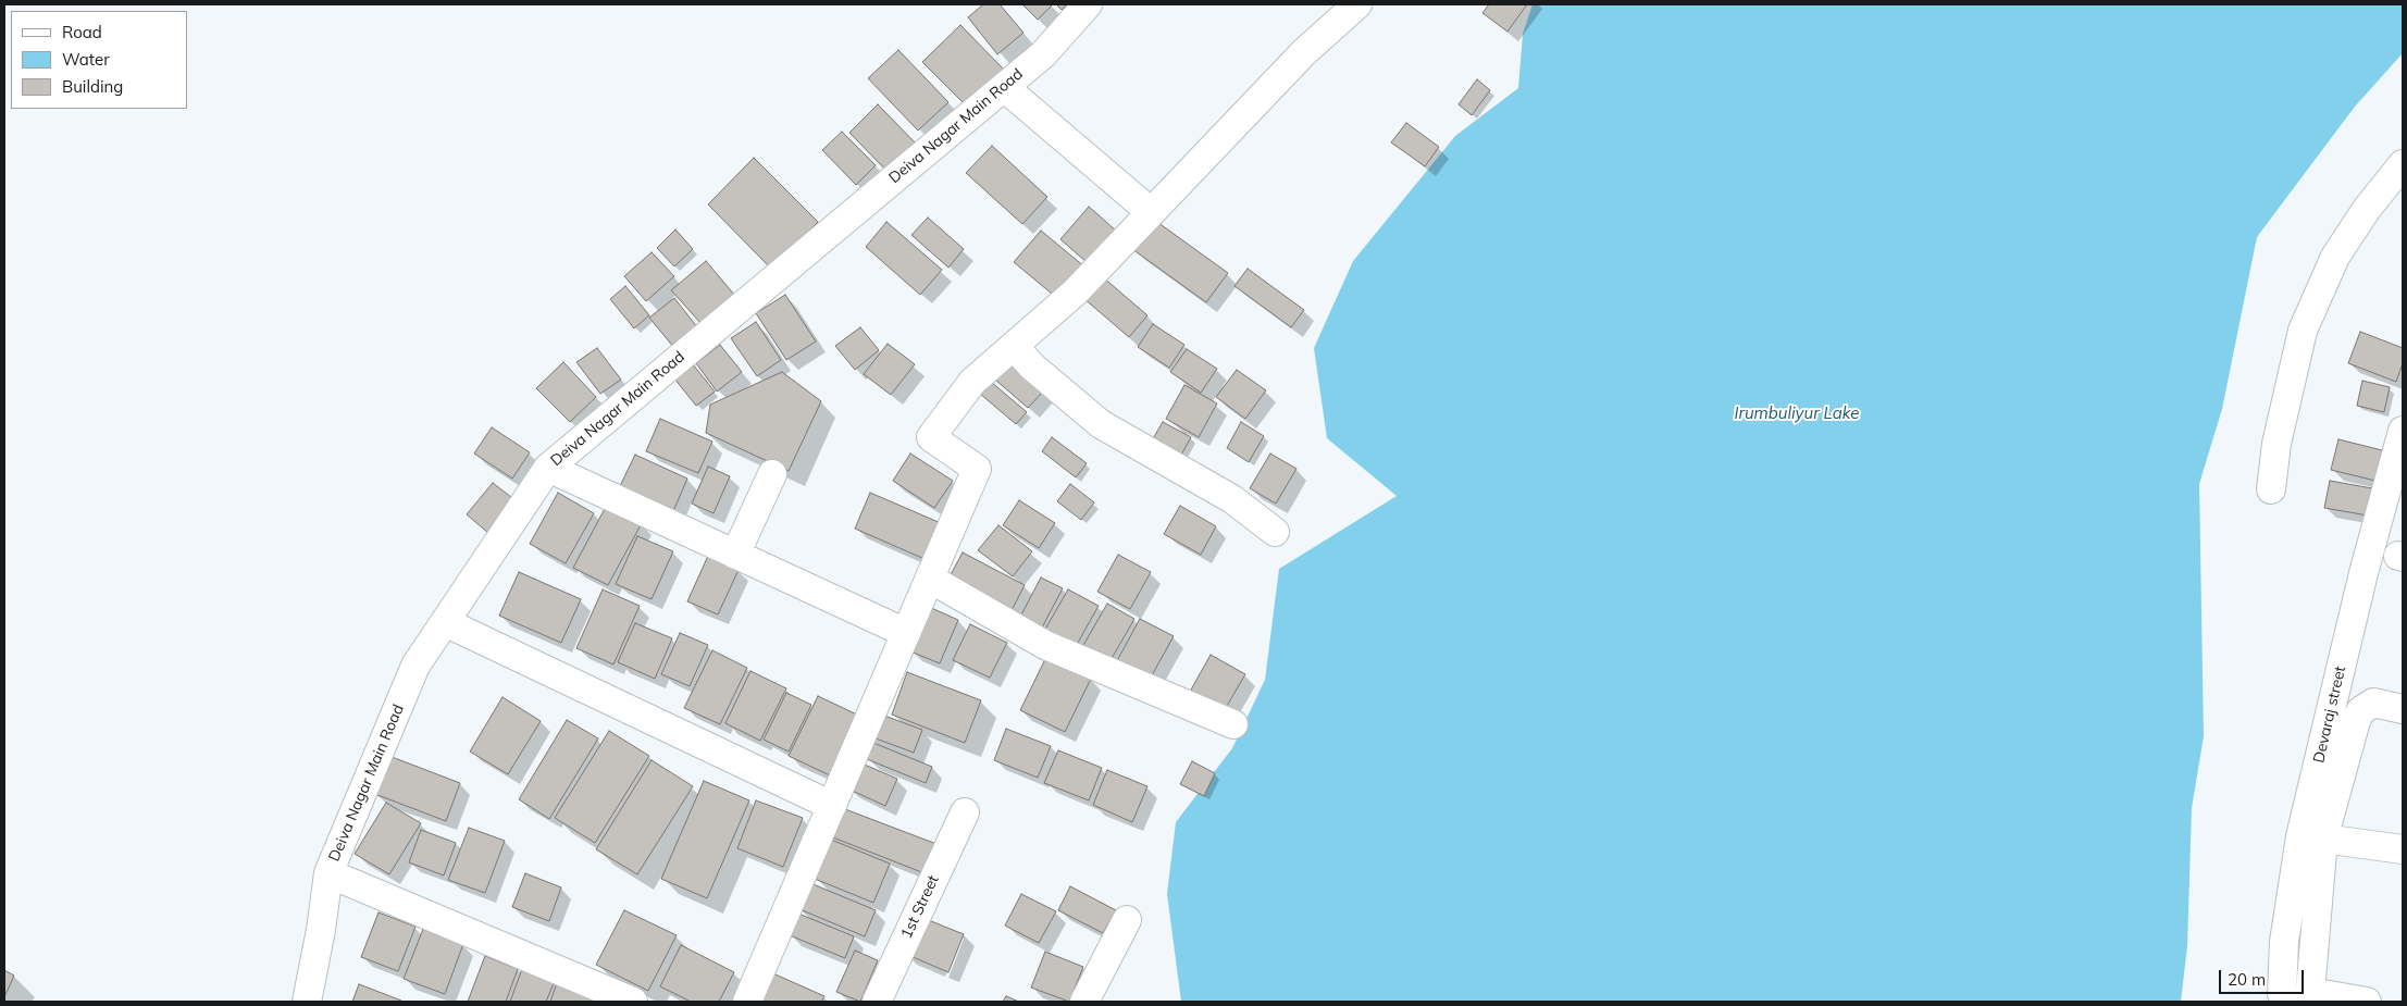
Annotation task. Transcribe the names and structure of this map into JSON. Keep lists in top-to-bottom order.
{
  "streets": {
    "street": ["Deiva Nagar Main Road", "Devaraj street", "1st Street"]
  },
  "water": ["Irumbuliyur Lake"],
  "legend": ["Road", "Water", "Building"],
  "scale_bar": "20 m"
}
